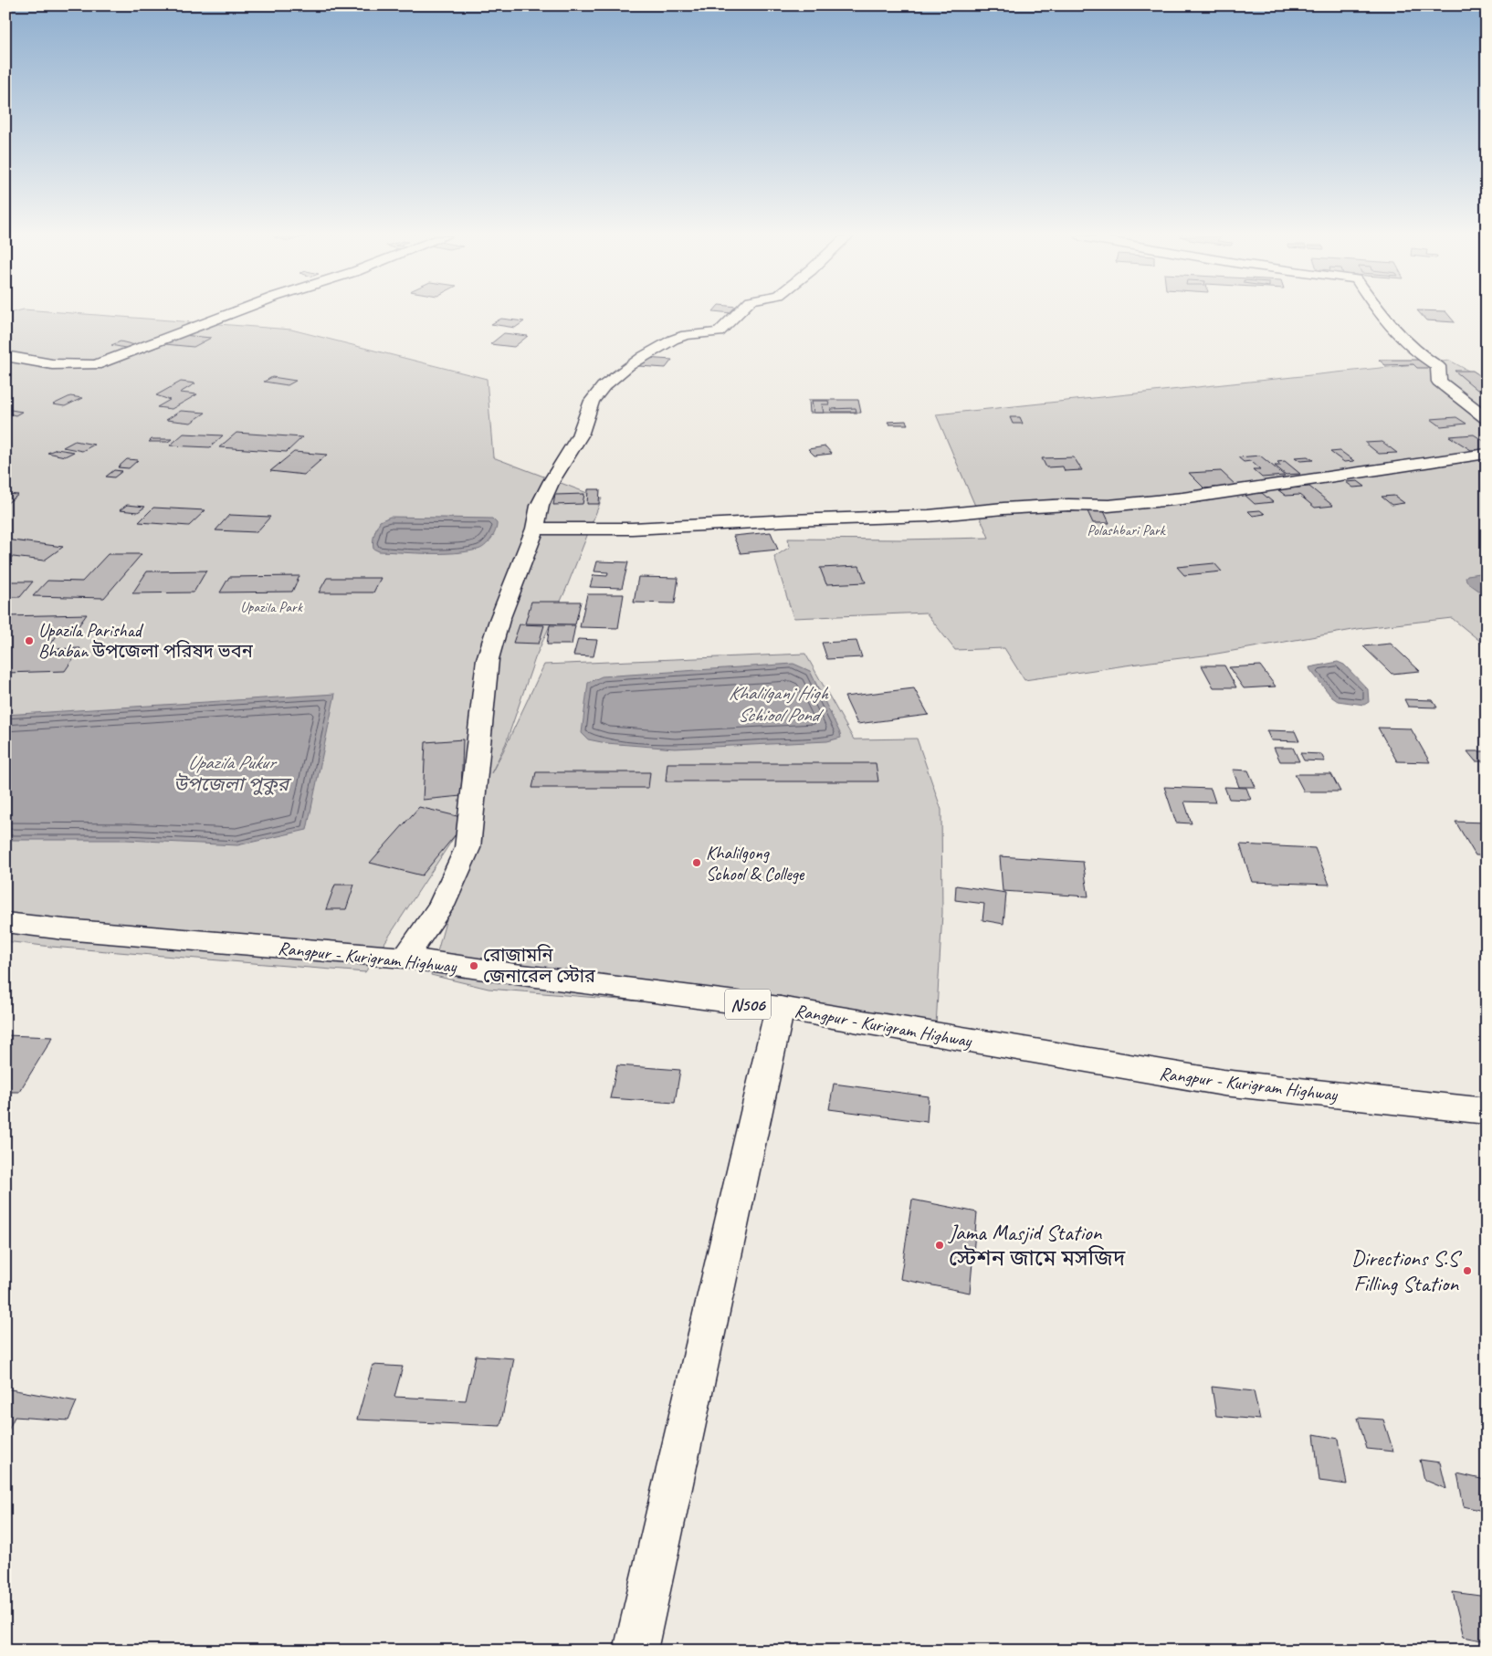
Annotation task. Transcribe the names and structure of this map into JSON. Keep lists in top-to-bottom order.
{
  "streets": {
    "main road": ["Rangpur - Kurigram Highway", "N506"]
  },
  "water": ["Khalilganj High Schiool Pond", "Upazila Pukur উপজেলা পুকুর"],
  "parks": ["Polashbari Park", "Upazila Park"],
  "places": [
    "Upazila Parishad Bhaban উপজেলা পরিষদ ভবন",
    "Khalilgong School & College",
    "রোজামনি জেনারেল স্টোর",
    "Jama Masjid Station স্টেশন জামে মসজিদ",
    "Directions S.S Filling Station"
  ]
}
